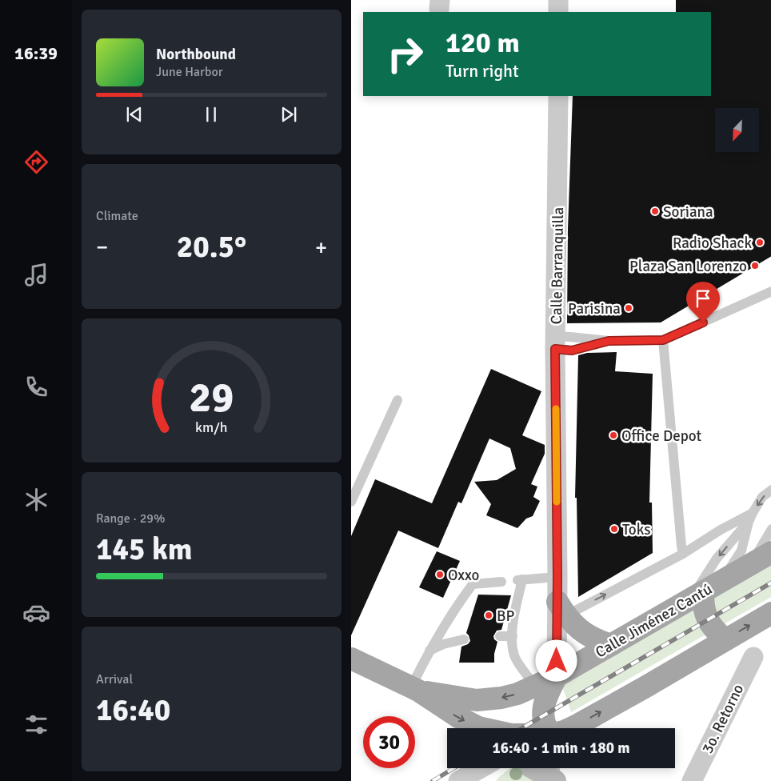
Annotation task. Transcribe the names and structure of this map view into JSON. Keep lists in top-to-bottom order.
{
  "streets": {
    "main road": ["Calle Jiménez Cantú"],
    "street": ["Calle Barranquilla", "3o. Retorno"]
  },
  "crossings": [
    ["Calle Barranquilla", "Calle Jiménez Cantú"]
  ],
  "places": [
    "Soriana",
    "Radio Shack",
    "Plaza San Lorenzo",
    "Parisina",
    "Office Depot",
    "Toks",
    "Oxxo",
    "BP"
  ],
  "north": "bottom left",
  "page": {
    "tabs": "16:39",
    "turn": ["120 m", "Turn right"],
    "song": ["Northbound", "June Harbor"],
    "tile": [
      "Climate",
      ["Range · 29%", "145 km"],
      ["Arrival", "16:40"]
    ],
    "heat": ["−", "20.5°", "+"],
    "limit": "30",
    "trip": "16:40 · 1 min · 180 m",
    "gauge": ["29", "km/h"]
  }
}
